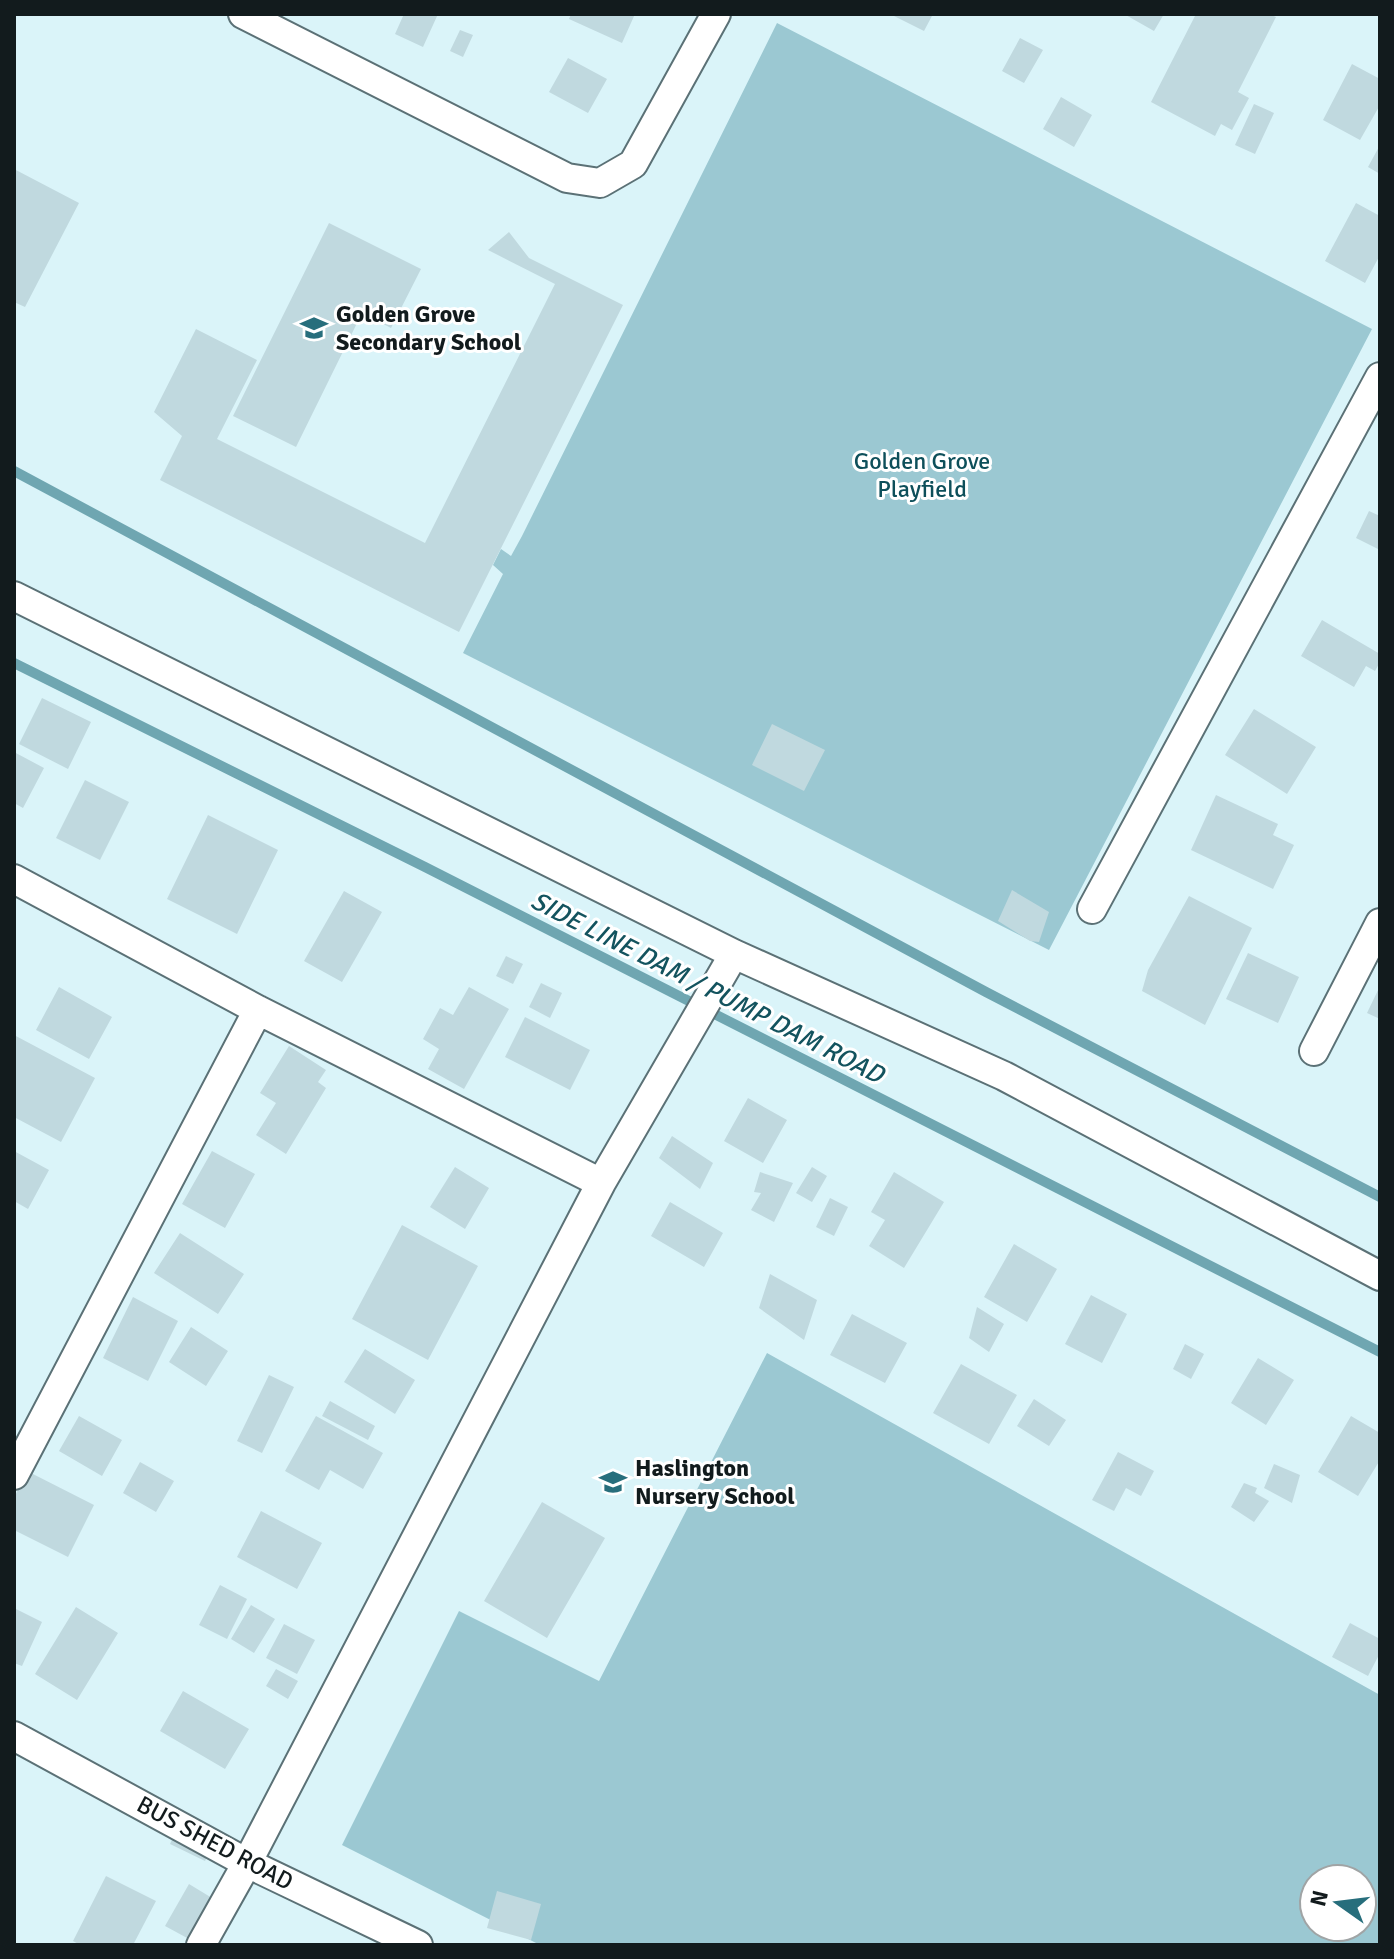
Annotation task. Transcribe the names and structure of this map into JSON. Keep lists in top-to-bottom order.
{
  "streets": {
    "street": ["BUS SHED ROAD"]
  },
  "water": ["SIDE LINE DAM / PUMP DAM ROAD"],
  "parks": ["Golden Grove Playfield"],
  "places": {
    "school or university": ["Golden Grove Secondary School", "Haslington Nursery School"]
  },
  "north": "left"
}
